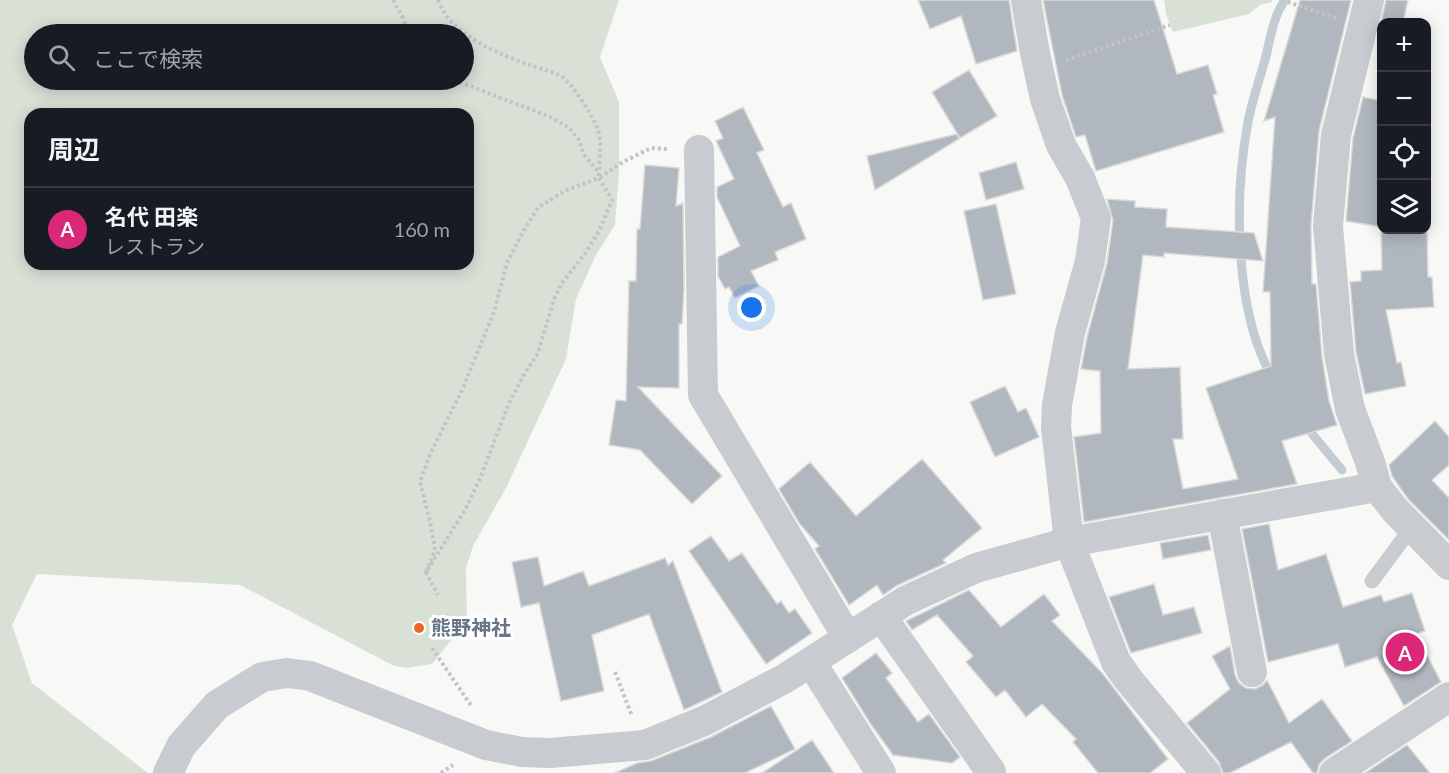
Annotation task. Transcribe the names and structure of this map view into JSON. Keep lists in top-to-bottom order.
{
  "places": ["熊野神社"],
  "page": {
    "map_buttons": ["+", "−"],
    "search": "ここで検索",
    "heading": "周辺",
    "list": [
      {
        "mark": "A",
        "name": "名代 田楽",
        "note": "レストラン",
        "value": "160 m"
      }
    ],
    "pins": "A"
  }
}
